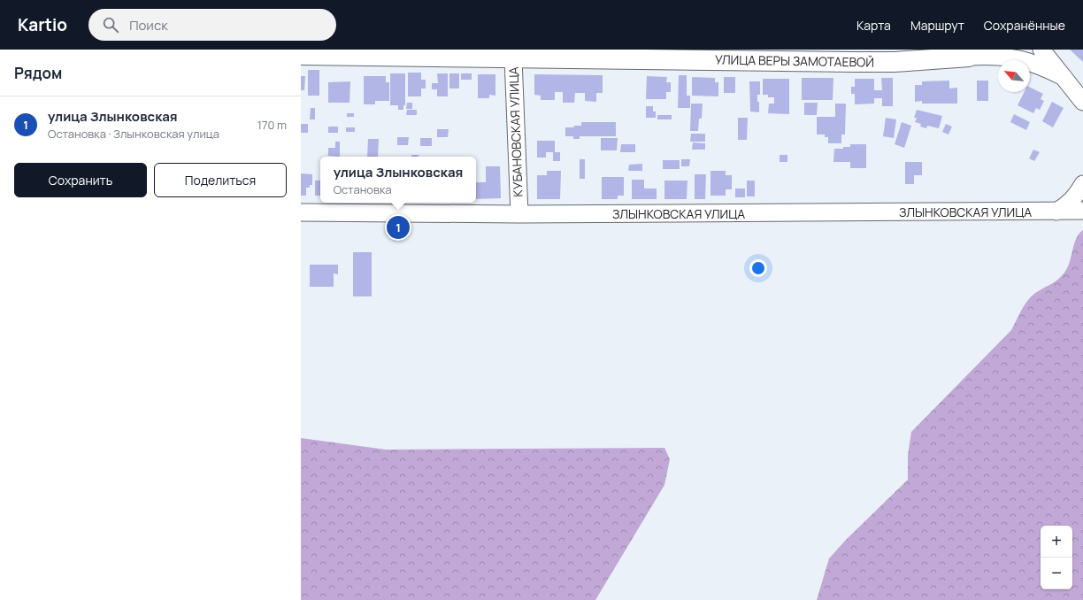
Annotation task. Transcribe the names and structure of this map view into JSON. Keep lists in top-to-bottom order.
{
  "streets": {
    "street": ["УЛИЦА ВЕРЫ ЗАМОТАЕВОЙ", "КУБАНОВСКАЯ УЛИЦА", "ЗЛЫНКОВСКАЯ УЛИЦА"]
  },
  "crossings": [
    ["УЛИЦА ВЕРЫ ЗАМОТАЕВОЙ", "КУБАНОВСКАЯ УЛИЦА"],
    ["КУБАНОВСКАЯ УЛИЦА", "ЗЛЫНКОВСКАЯ УЛИЦА"]
  ],
  "north": "top left",
  "page": {
    "header": "Kartio",
    "search": "Поиск",
    "nav": ["Карта", "Маршрут", "Сохранённые"],
    "heading": "Рядом",
    "list": [
      {
        "mark": "1",
        "name": "улица Злынковская",
        "note": "Остановка · Злынковская улица",
        "value": "170 m"
      }
    ],
    "buttons": ["Сохранить", "Поделиться"],
    "popup": ["улица Злынковская", "Остановка"],
    "pins": "1",
    "map_buttons": ["+", "−"]
  }
}
